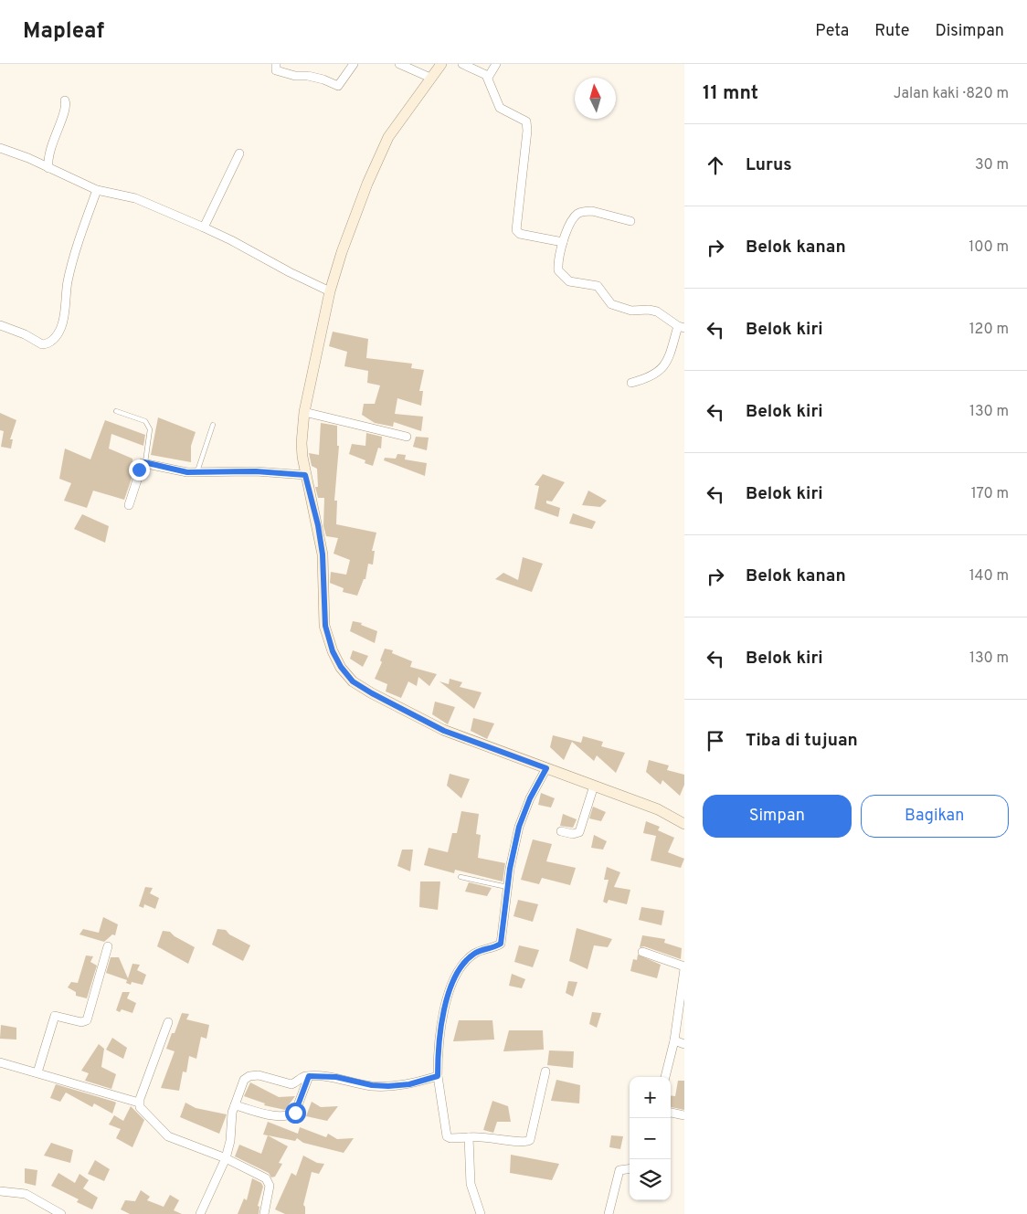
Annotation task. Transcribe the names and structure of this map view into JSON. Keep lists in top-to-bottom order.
{
  "north": "top",
  "page": {
    "header": "Mapleaf",
    "nav": ["Peta", "Rute", "Disimpan"],
    "heading": ["11 mnt", "Jalan kaki · 820 m"],
    "list": [
      ["Lurus", "30 m"],
      ["Belok kanan", "100 m"],
      ["Belok kiri", "120 m"],
      ["Belok kiri", "130 m"],
      ["Belok kiri", "170 m"],
      ["Belok kanan", "140 m"],
      ["Belok kiri", "130 m"],
      "Tiba di tujuan"
    ],
    "buttons": ["Simpan", "Bagikan"],
    "map_buttons": ["+", "−"]
  }
}
